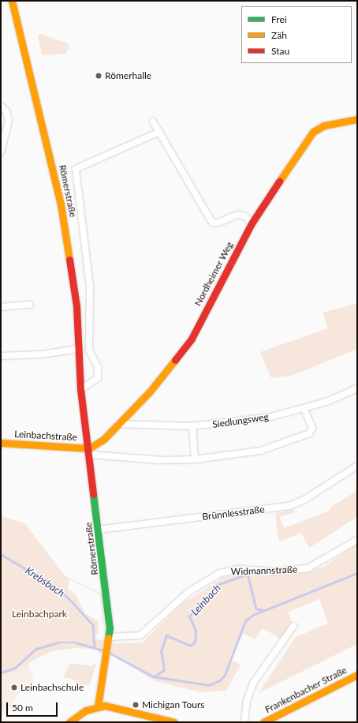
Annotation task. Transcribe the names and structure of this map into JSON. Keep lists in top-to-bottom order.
{
  "streets": {
    "main road": [
      "Römerstraße",
      "Nordheimer Weg",
      "Leinbachstraße",
      "Frankenbacher Straße"
    ],
    "street": ["Siedlungsweg", "Brünnlesstraße", "Widmannstraße"]
  },
  "crossings": [
    ["Römerstraße", "Nordheimer Weg"],
    ["Römerstraße", "Leinbachstraße"],
    ["Römerstraße", "Brünnlesstraße"],
    ["Römerstraße", "Widmannstraße"],
    ["Nordheimer Weg", "Siedlungsweg"],
    ["Nordheimer Weg", "Leinbachstraße"]
  ],
  "water": ["Krebsbach", "Leinbach"],
  "parks": ["Leinbachpark"],
  "places": ["Römerhalle", "Leinbachschule", "Michigan Tours"],
  "legend": ["Frei", "Zäh", "Stau"],
  "scale_bar": "50 m"
}
